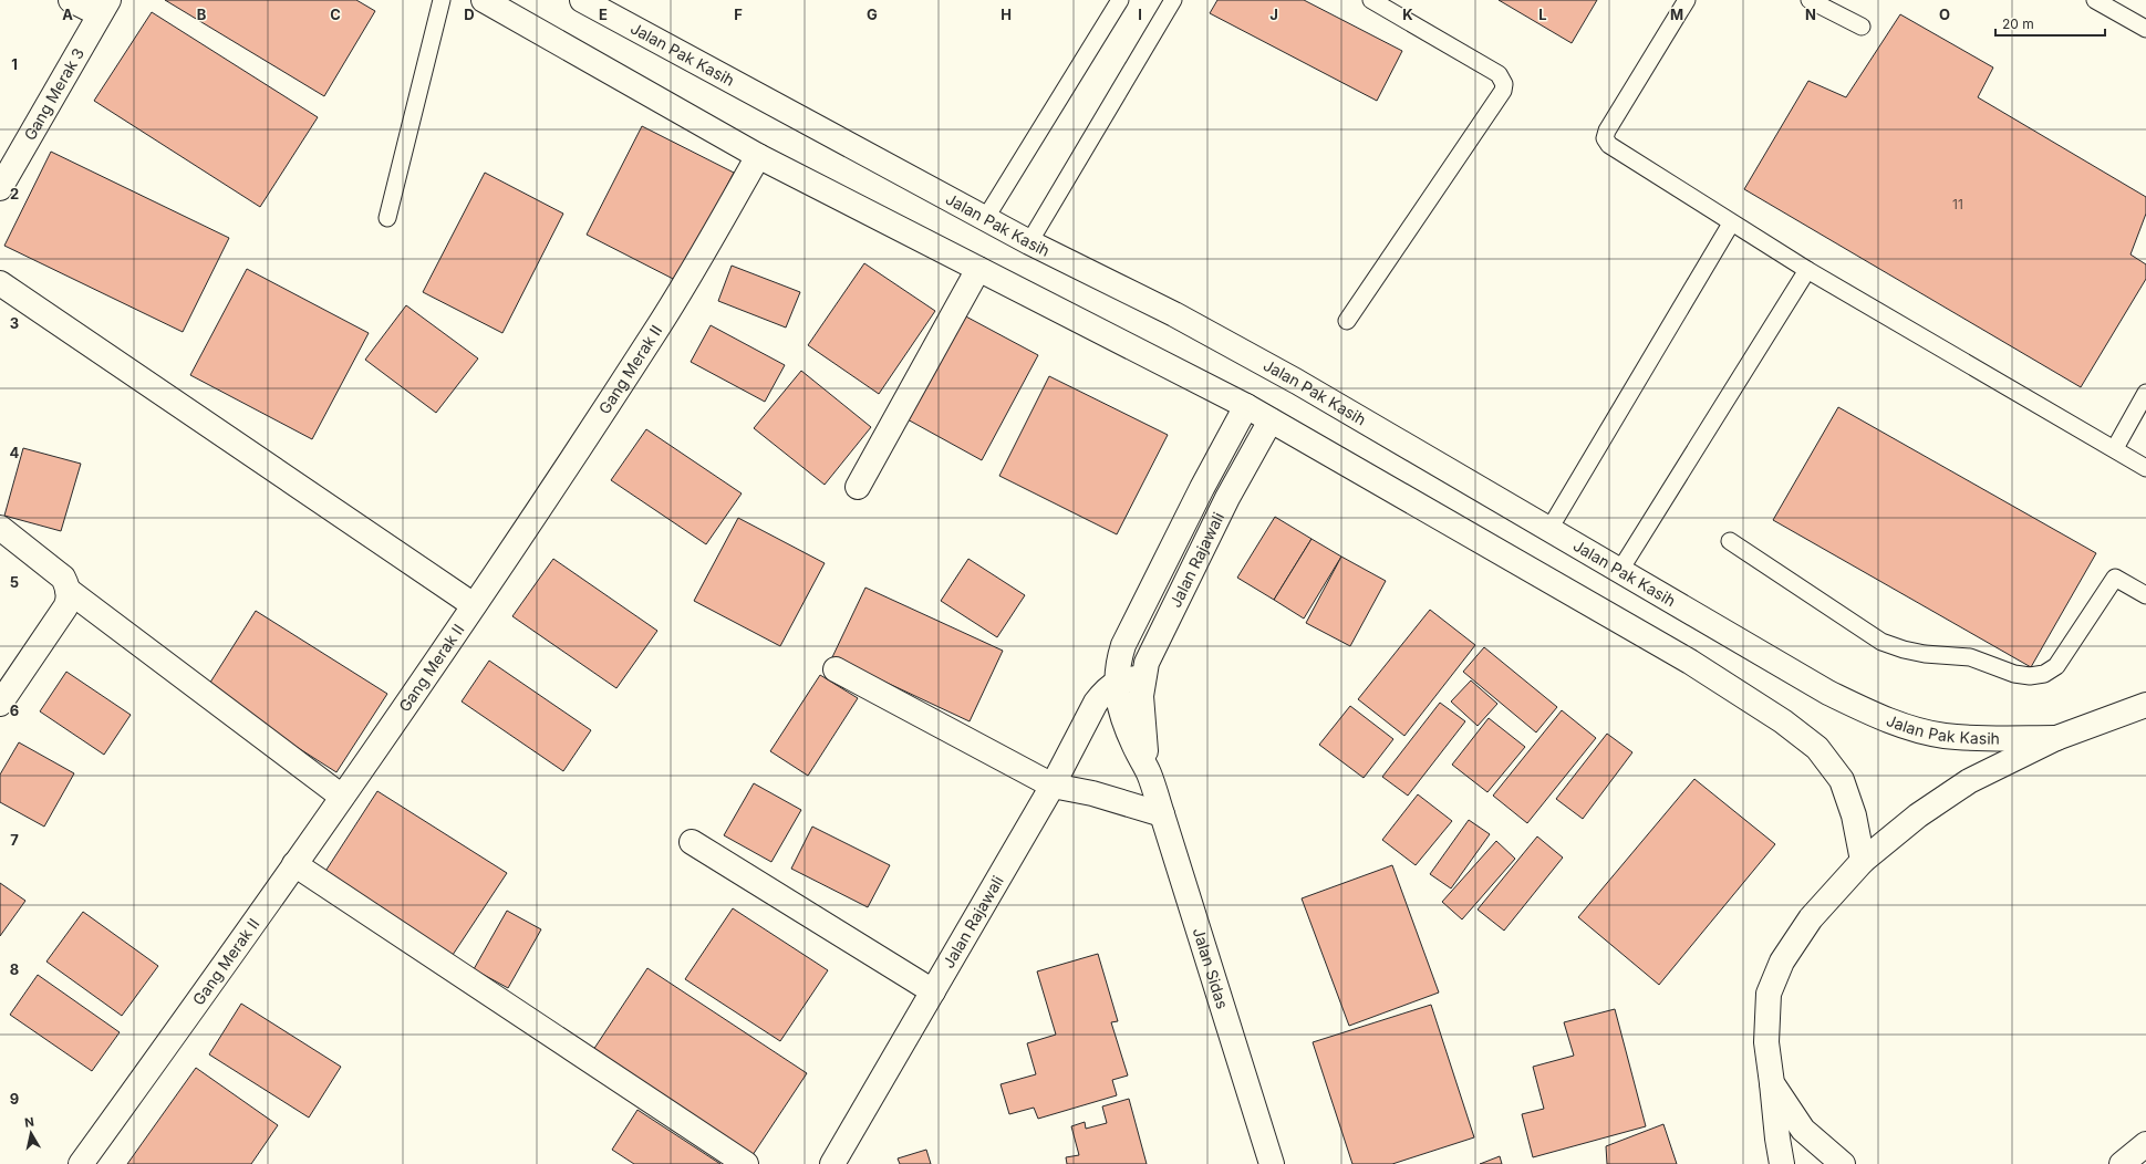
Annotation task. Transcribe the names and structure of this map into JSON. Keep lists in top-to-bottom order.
{
  "streets": {
    "main road": [
      "Jalan Pak Kasih",
      "Gang Merak 3",
      "Gang Merak II",
      "Jalan Rajawali",
      "Jalan Sidas"
    ]
  },
  "crossings": [
    ["Jalan Rajawali", "Jalan Sidas"]
  ],
  "house_numbers": ["11"],
  "scale_bar": "20 m",
  "north": "top",
  "grid": {
    "columns": [
      "A",
      "B",
      "C",
      "D",
      "E",
      "F",
      "G",
      "H",
      "I",
      "J",
      "K",
      "L",
      "M",
      "N",
      "O"
    ],
    "rows": [
      "1",
      "2",
      "3",
      "4",
      "5",
      "6",
      "7",
      "8",
      "9"
    ]
  }
}
